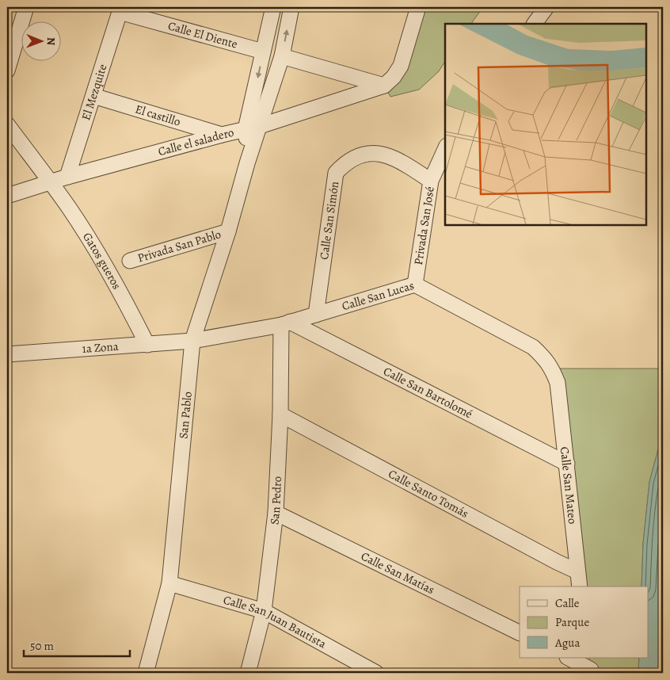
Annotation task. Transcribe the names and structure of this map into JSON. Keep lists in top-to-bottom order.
{
  "streets": {
    "street": [
      "Calle El Diente",
      "El Mezquite",
      "El castillo",
      "Calle el saladero",
      "Calle San Simón",
      "Privada San José",
      "Privada San Pablo",
      "Gatos gueros",
      "Calle San Lucas",
      "1a Zona",
      "Calle San Bartolomé",
      "San Pablo",
      "Calle San Mateo",
      "Calle Santo Tomás",
      "San Pedro",
      "Calle San Matías",
      "Calle San Juan Bautista"
    ]
  },
  "crossings": [
    ["Calle El Diente", "El Mezquite"],
    ["El Mezquite", "El castillo"],
    ["El Mezquite", "Calle el saladero"],
    ["El castillo", "Calle el saladero"],
    ["Calle el saladero", "Gatos gueros"],
    ["Calle el saladero", "San Pablo"],
    ["Calle San Simón", "Privada San José"],
    ["Calle San Simón", "Calle San Lucas"],
    ["Privada San José", "Calle San Lucas"],
    ["Privada San Pablo", "San Pablo"],
    ["Gatos gueros", "1a Zona"],
    ["Calle San Lucas", "1a Zona"],
    ["Calle San Lucas", "Calle San Bartolomé"],
    ["Calle San Lucas", "San Pablo"],
    ["Calle San Lucas", "Calle San Mateo"],
    ["Calle San Lucas", "San Pedro"],
    ["1a Zona", "San Pablo"],
    ["Calle San Bartolomé", "Calle San Mateo"],
    ["Calle San Bartolomé", "San Pedro"],
    ["San Pablo", "Calle San Juan Bautista"],
    ["Calle San Mateo", "Calle Santo Tomás"],
    ["Calle Santo Tomás", "San Pedro"],
    ["San Pedro", "Calle San Matías"],
    ["San Pedro", "Calle San Juan Bautista"]
  ],
  "legend": ["Calle", "Parque", "Agua"],
  "scale_bar": "50 m",
  "north": "right"
}
